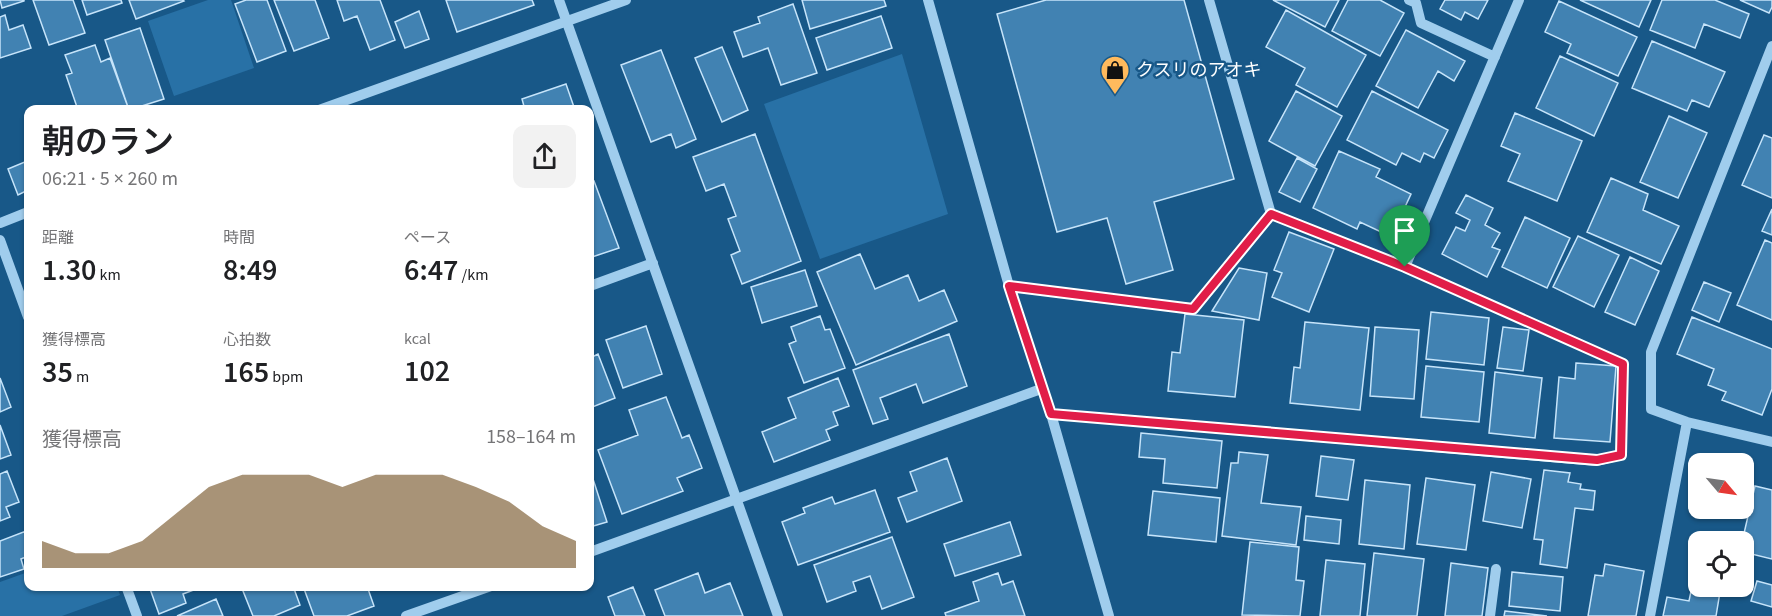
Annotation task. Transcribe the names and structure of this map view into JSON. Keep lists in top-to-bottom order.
{
  "places": {
    "shop": ["クスリのアオキ"]
  },
  "north": "bottom right",
  "page": {
    "heading": ["朝のラン", "06:21 · 5 × 260 m"],
    "stats": [
      ["距離", "1.30 km"],
      ["時間", "8:49"],
      ["ペース", "6:47 /km"],
      ["獲得標高", "35 m"],
      ["心拍数", "165 bpm"],
      ["kcal", "102"]
    ],
    "chart": ["獲得標高", "158–164 m"]
  }
}
